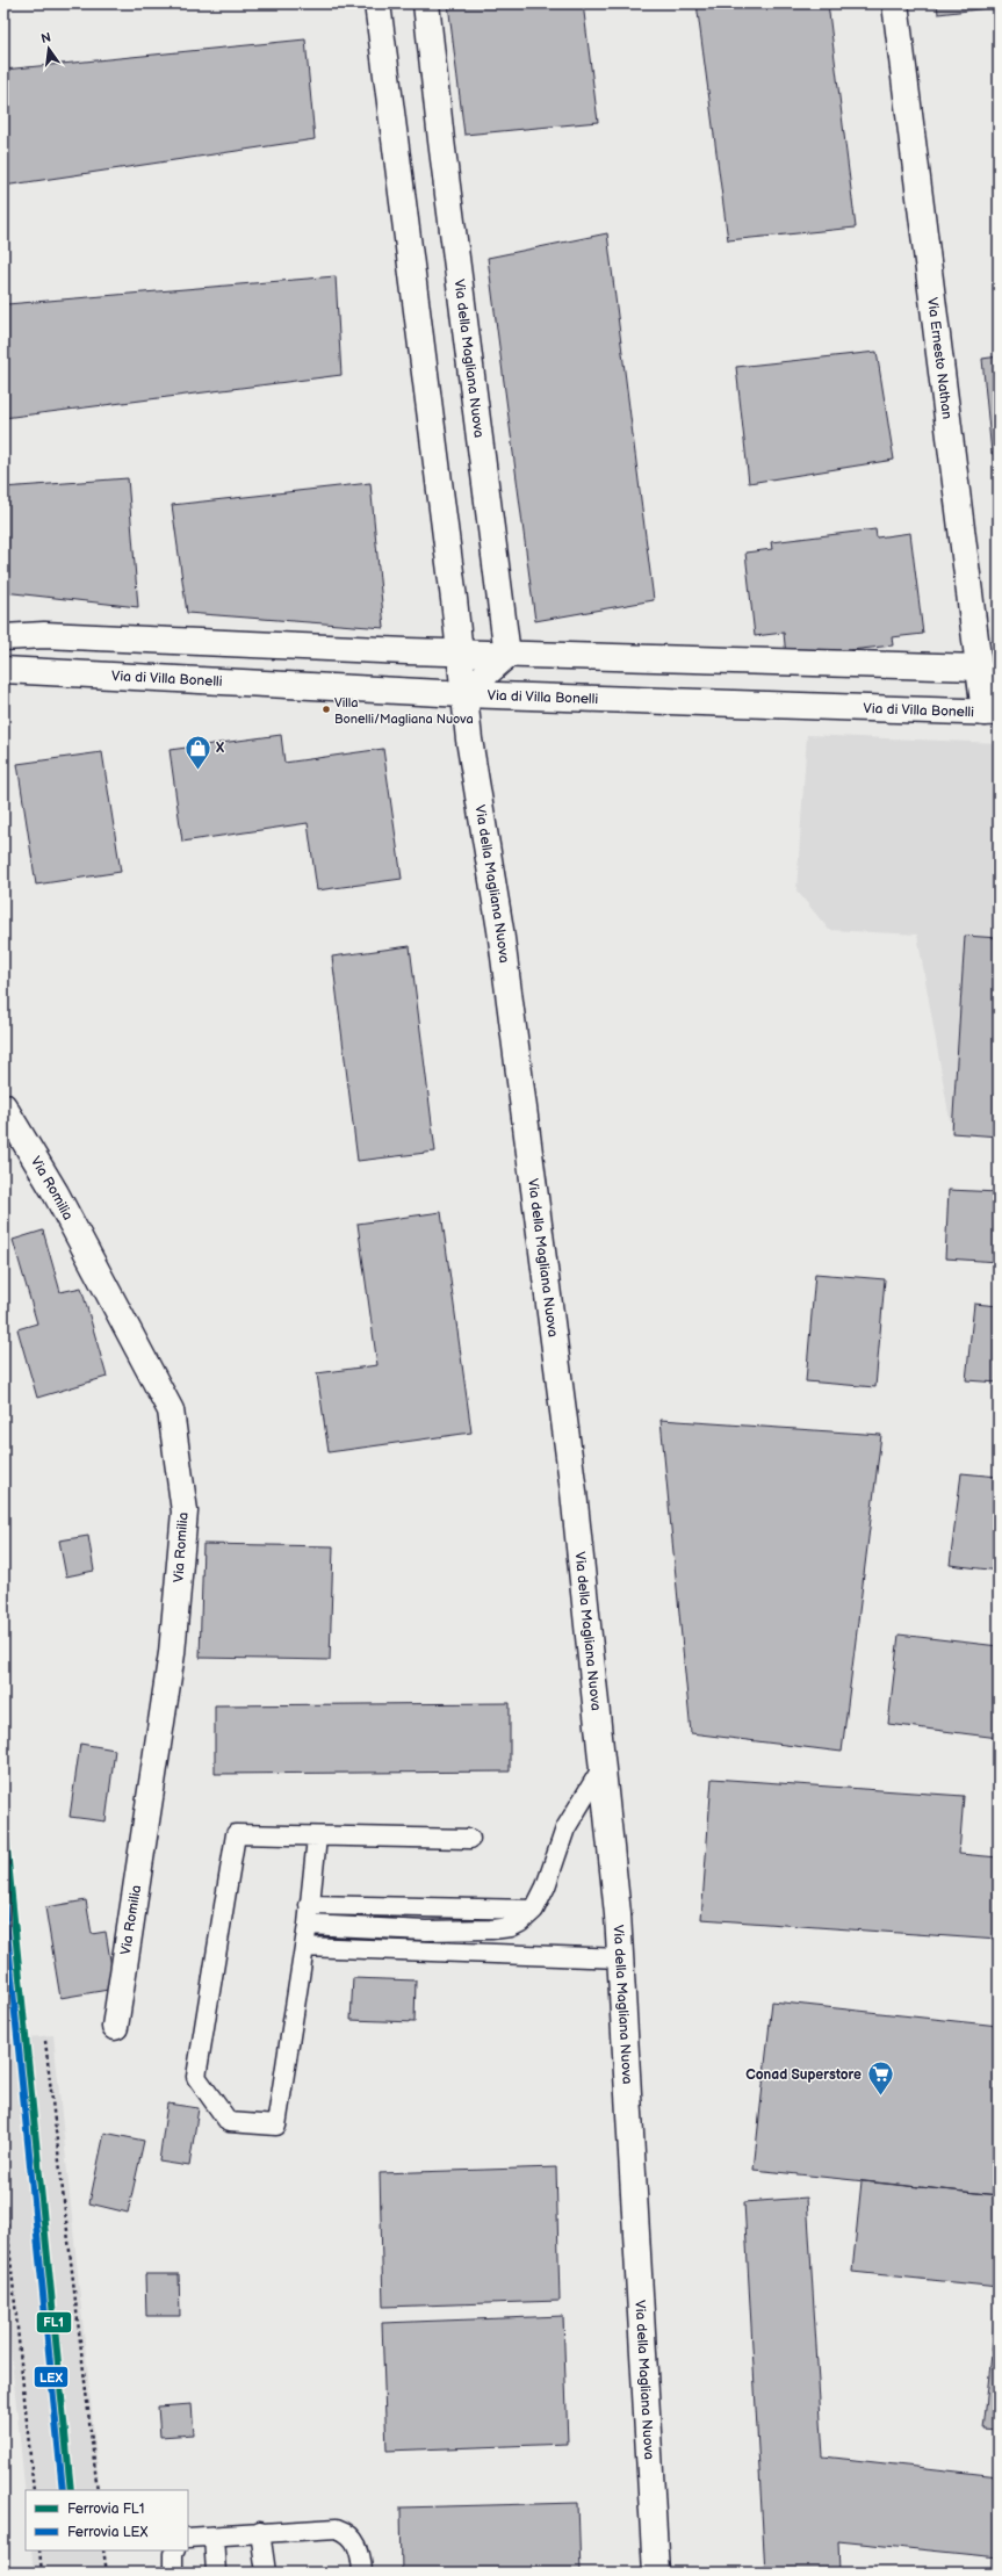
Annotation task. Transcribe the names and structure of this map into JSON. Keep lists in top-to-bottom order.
{
  "streets": {
    "street": [
      "Via Ernesto Nathan",
      "Via della Magliana Nuova",
      "Via di Villa Bonelli",
      "Via Romilia"
    ]
  },
  "crossings": [
    ["Via Ernesto Nathan", "Via di Villa Bonelli"],
    ["Via della Magliana Nuova", "Via di Villa Bonelli"]
  ],
  "places": {
    "other": ["Villa Bonelli/Magliana Nuova"],
    "shop": ["X"],
    "supermarket": ["Conad Superstore"]
  },
  "lines": ["rail line FL1", "rail line LEX"],
  "legend": ["Ferrovia FL1", "Ferrovia LEX"],
  "north": "top"
}
